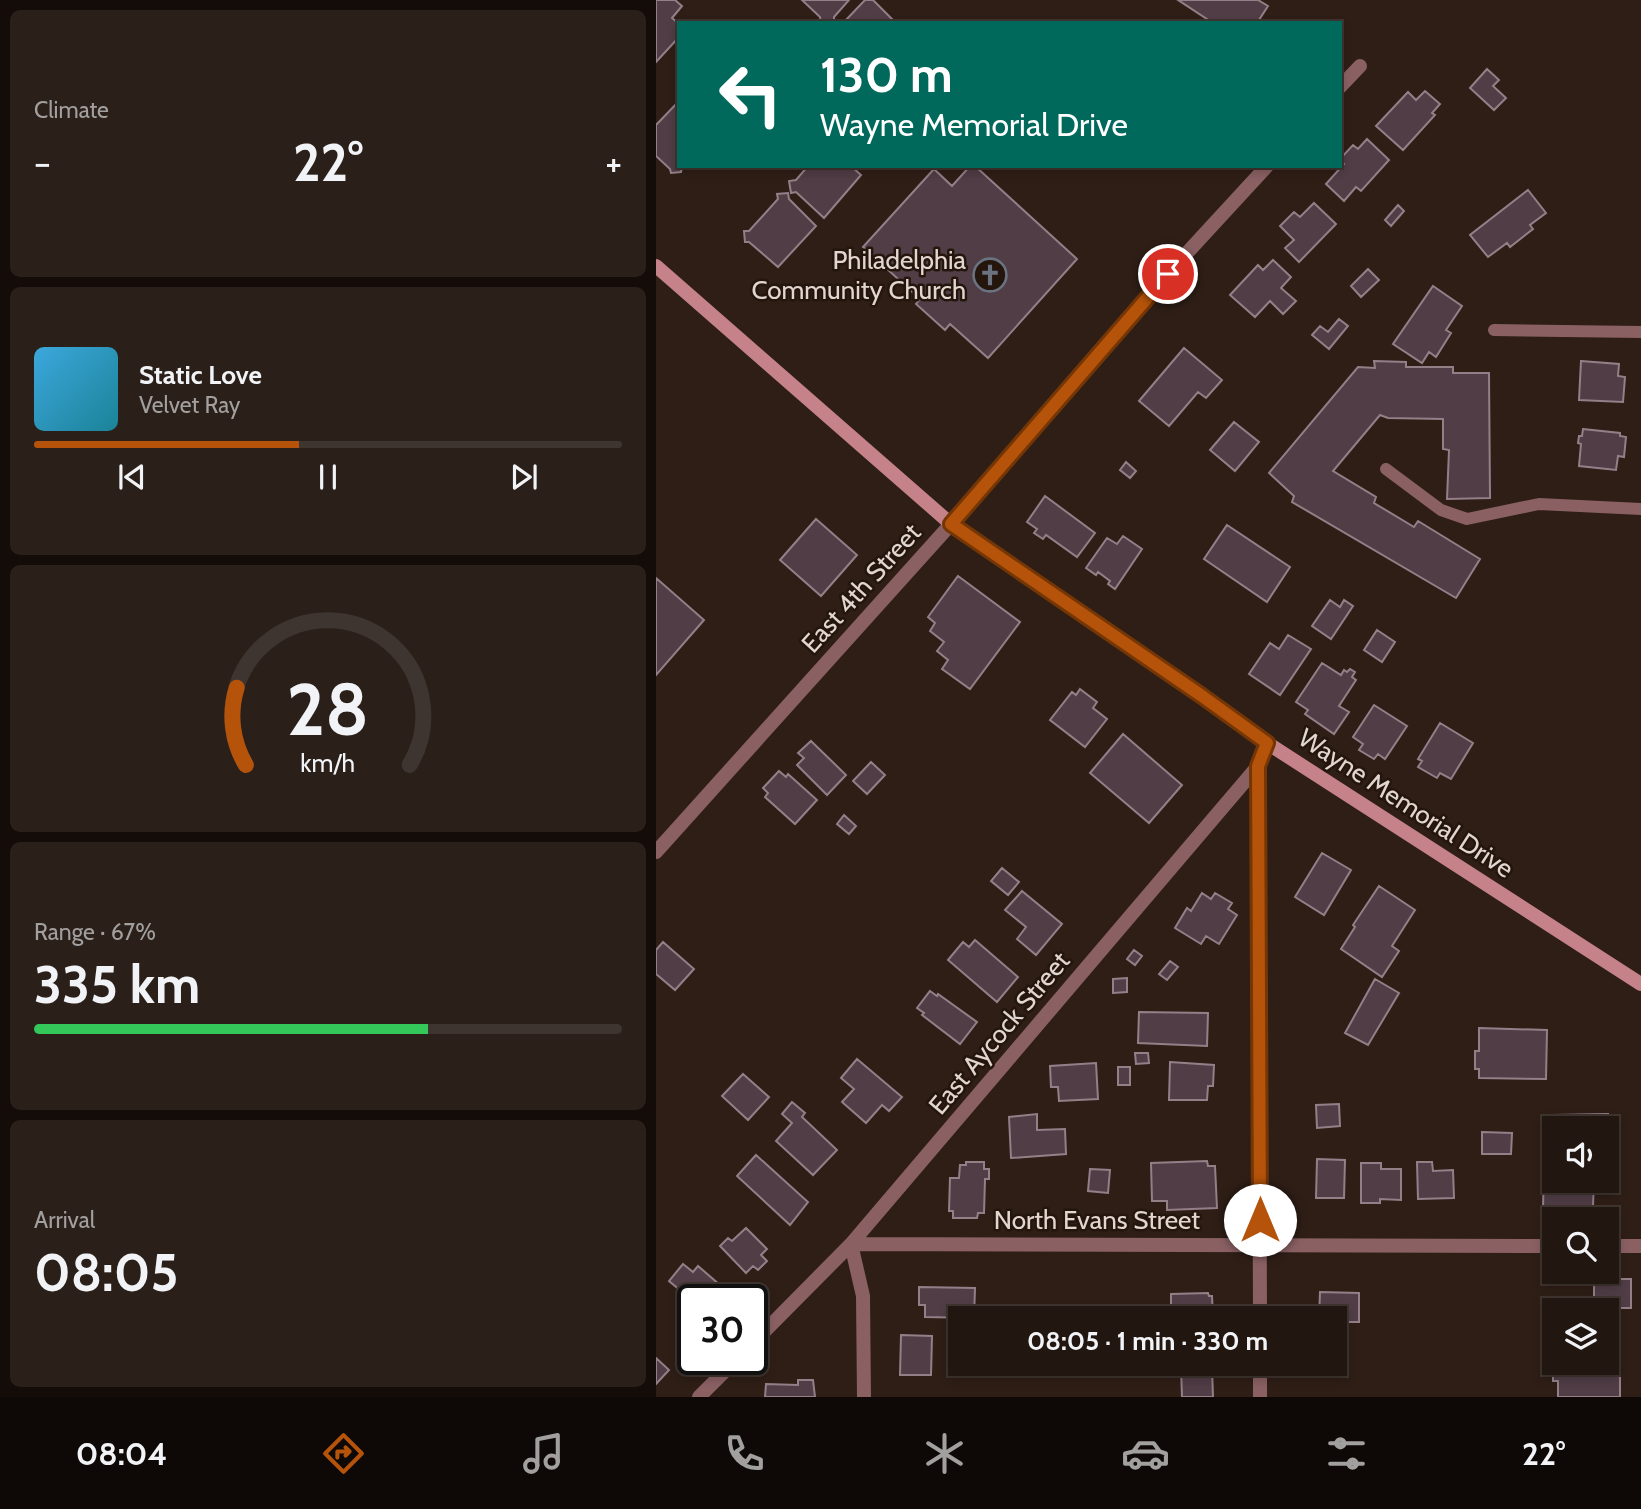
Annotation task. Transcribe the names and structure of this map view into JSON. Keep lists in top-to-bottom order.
{
  "streets": {
    "main road": ["Wayne Memorial Drive"],
    "street": ["East 4th Street", "East Aycock Street", "North Evans Street"]
  },
  "crossings": [
    ["East 4th Street", "Wayne Memorial Drive"],
    ["Wayne Memorial Drive", "East Aycock Street"],
    ["East Aycock Street", "North Evans Street"]
  ],
  "places": {
    "church": ["Philadelphia Community Church"]
  },
  "page": {
    "tile": [
      "Climate",
      ["Range · 67%", "335 km"],
      ["Arrival", "08:05"]
    ],
    "turn": ["130 m", "Wayne Memorial Drive"],
    "heat": ["−", "22°", "+"],
    "song": ["Static Love", "Velvet Ray"],
    "limit": "30",
    "trip": "08:05 · 1 min · 330 m",
    "tabs": ["08:04", "22°"],
    "gauge": ["28", "km/h"]
  }
}
